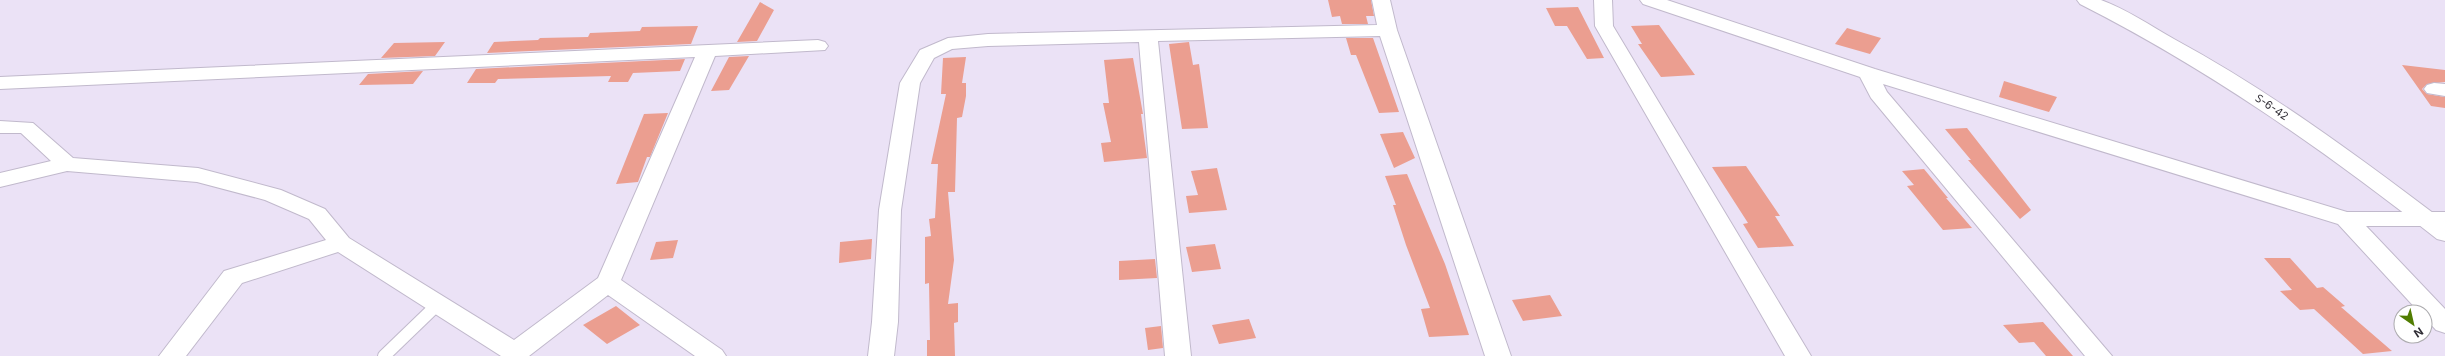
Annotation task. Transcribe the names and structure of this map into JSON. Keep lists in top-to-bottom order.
{
  "streets": {
    "street": ["Տ-6-42"]
  },
  "north": "bottom right"
}
